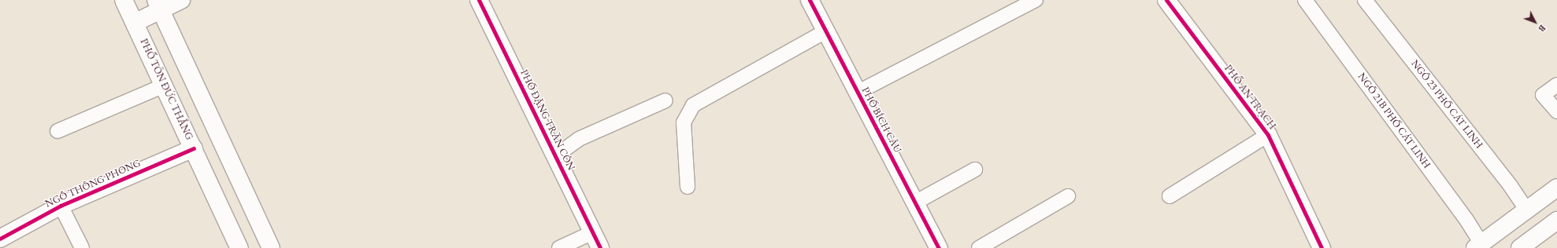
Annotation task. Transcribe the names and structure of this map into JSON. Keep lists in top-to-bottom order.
{
  "streets": {
    "street": [
      "PHỐ TÔN ĐỨC THẮNG",
      "PHỐ AN TRẠCH",
      "PHỐ ĐẶNG TRẦN CÔN",
      "PHỐ BÍCH CÂU",
      "NGÕ THÔNG PHONG"
    ],
    "lane": ["NGÕ 23 PHỐ CÁT LINH", "NGÕ 21B PHỐ CÁT LINH"]
  },
  "crossings": [
    ["PHỐ TÔN ĐỨC THẮNG", "NGÕ THÔNG PHONG"]
  ],
  "north": "bottom right"
}
